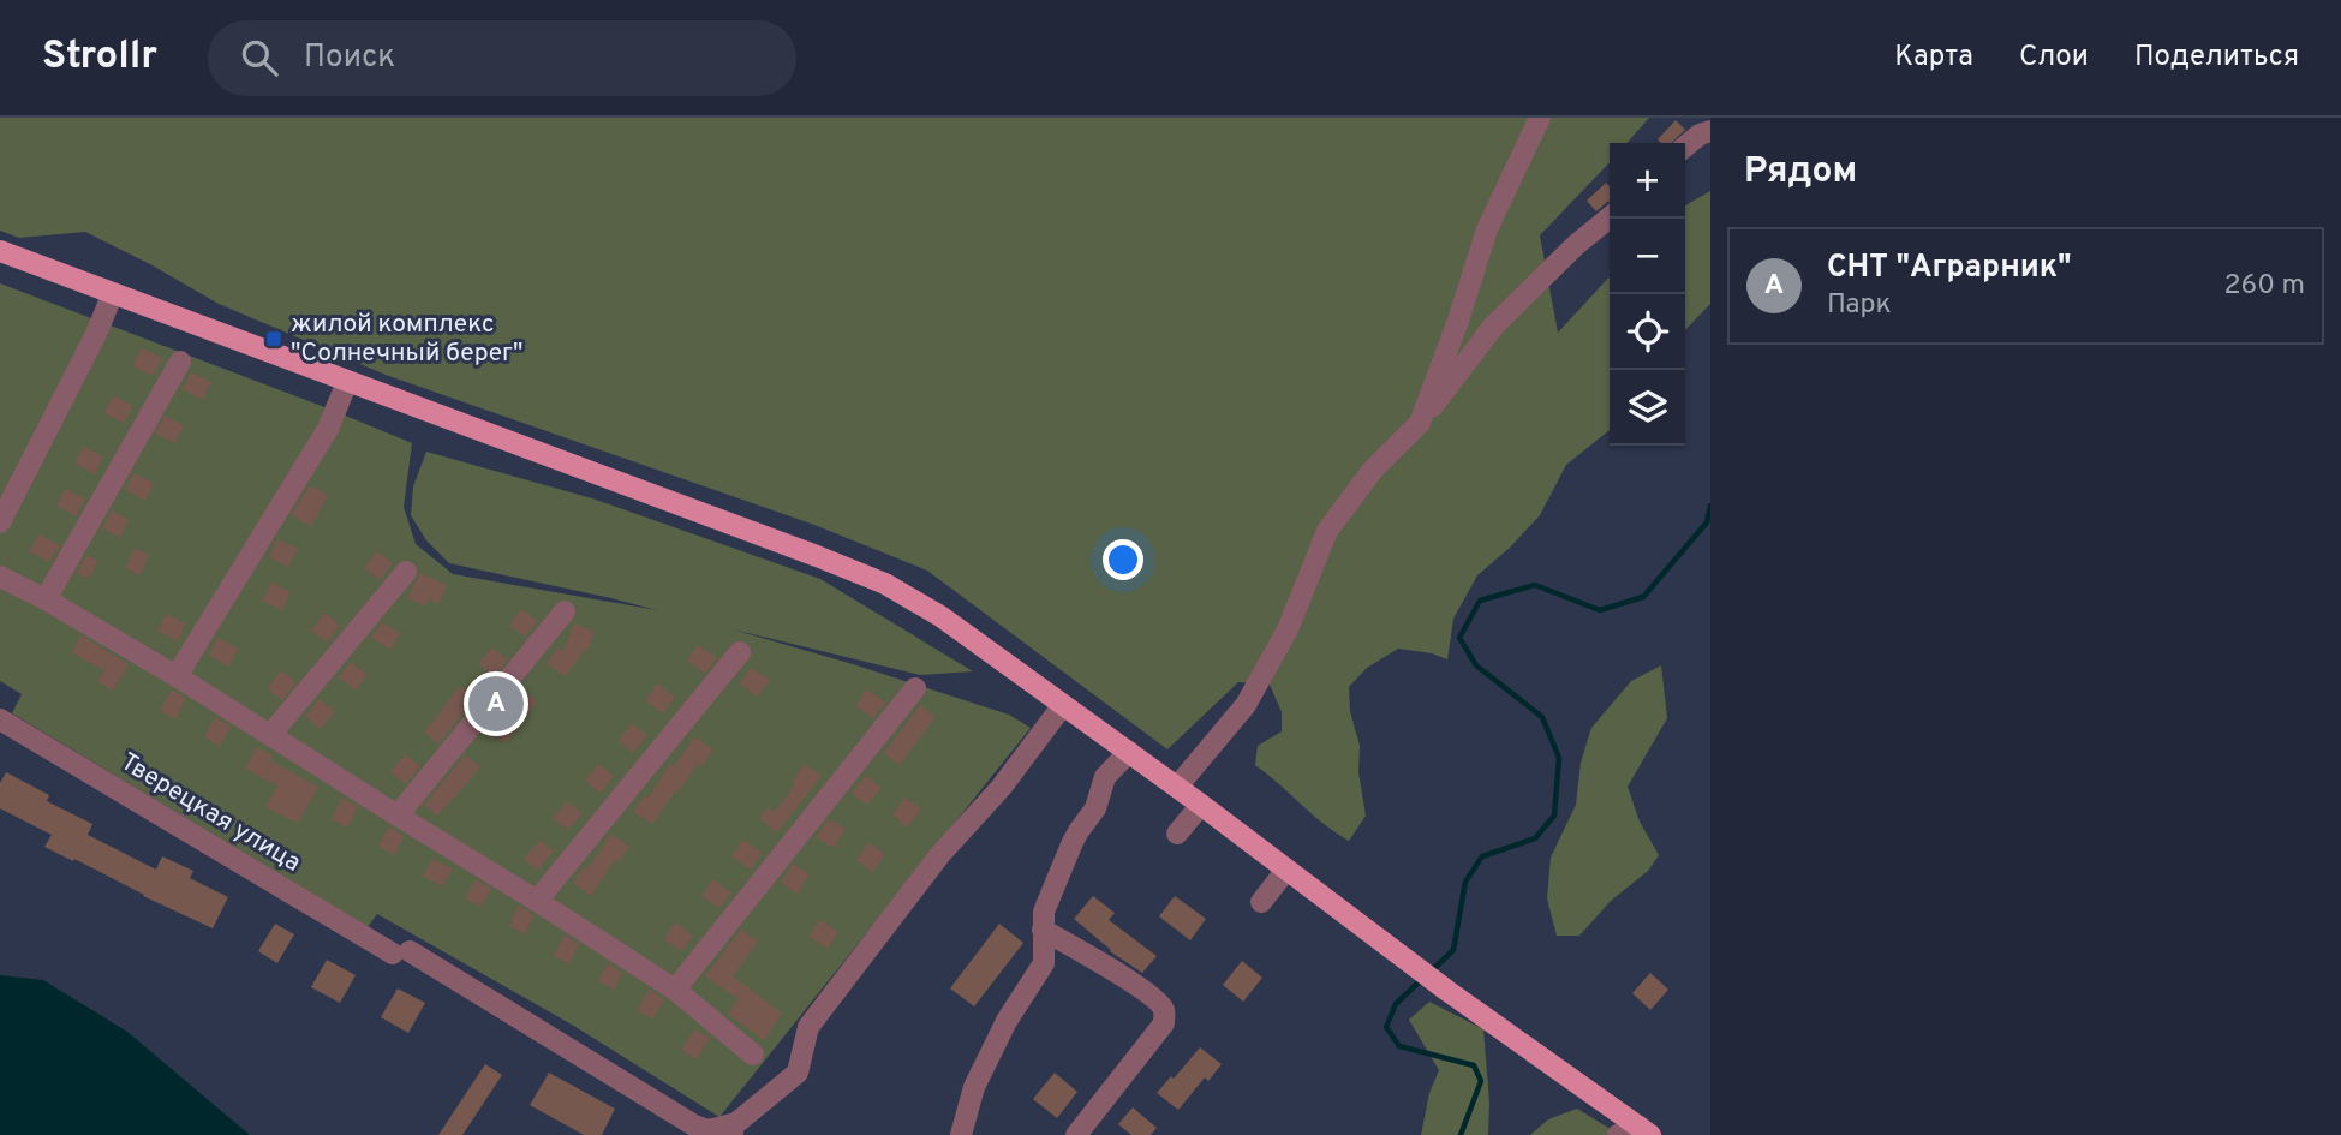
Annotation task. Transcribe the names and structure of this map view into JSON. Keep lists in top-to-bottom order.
{
  "streets": {
    "street": ["Тверецкая улица"]
  },
  "places": {
    "transit": ["жилой комплекс \"Солнечный берег\""]
  },
  "page": {
    "header": "Strollr",
    "search": "Поиск",
    "nav": ["Карта", "Слои", "Поделиться"],
    "heading": "Рядом",
    "map_buttons": ["+", "−"],
    "list": [
      {
        "mark": "A",
        "name": "СНТ \"Аграрник\"",
        "note": "Парк",
        "value": "260 m"
      }
    ],
    "pins": "A"
  }
}
